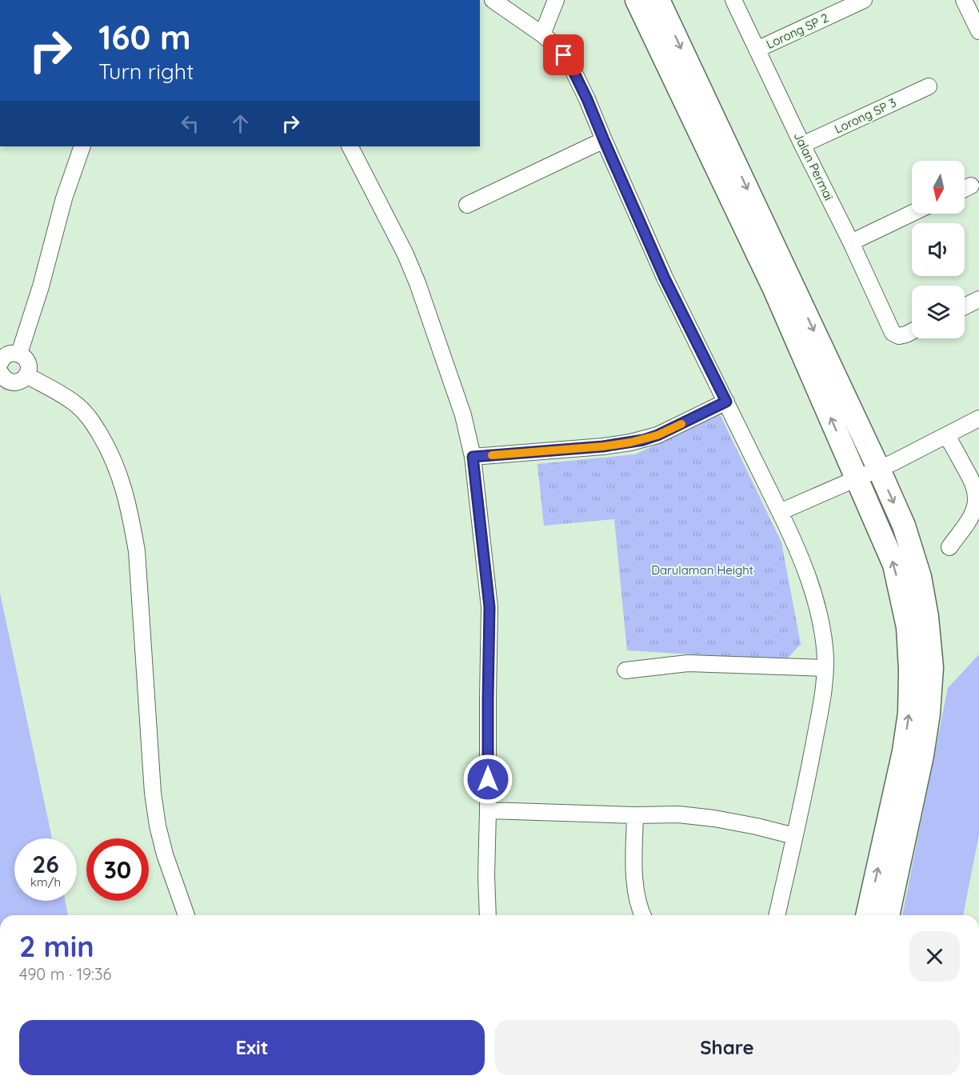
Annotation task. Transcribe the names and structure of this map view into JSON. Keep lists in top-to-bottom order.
{
  "streets": {
    "street": ["Lorong SP 2", "Lorong SP 3", "Jalan Permai"]
  },
  "crossings": [
    ["Lorong SP 2", "Jalan Permai"],
    ["Lorong SP 3", "Jalan Permai"]
  ],
  "parks": ["Darulaman Height"],
  "north": "bottom",
  "page": {
    "turn": ["160 m", "Turn right"],
    "speed": "26 km/h",
    "limit": "30",
    "heading": ["2 min", "490 m · 19:36"],
    "buttons": ["Exit", "Share"]
  }
}
